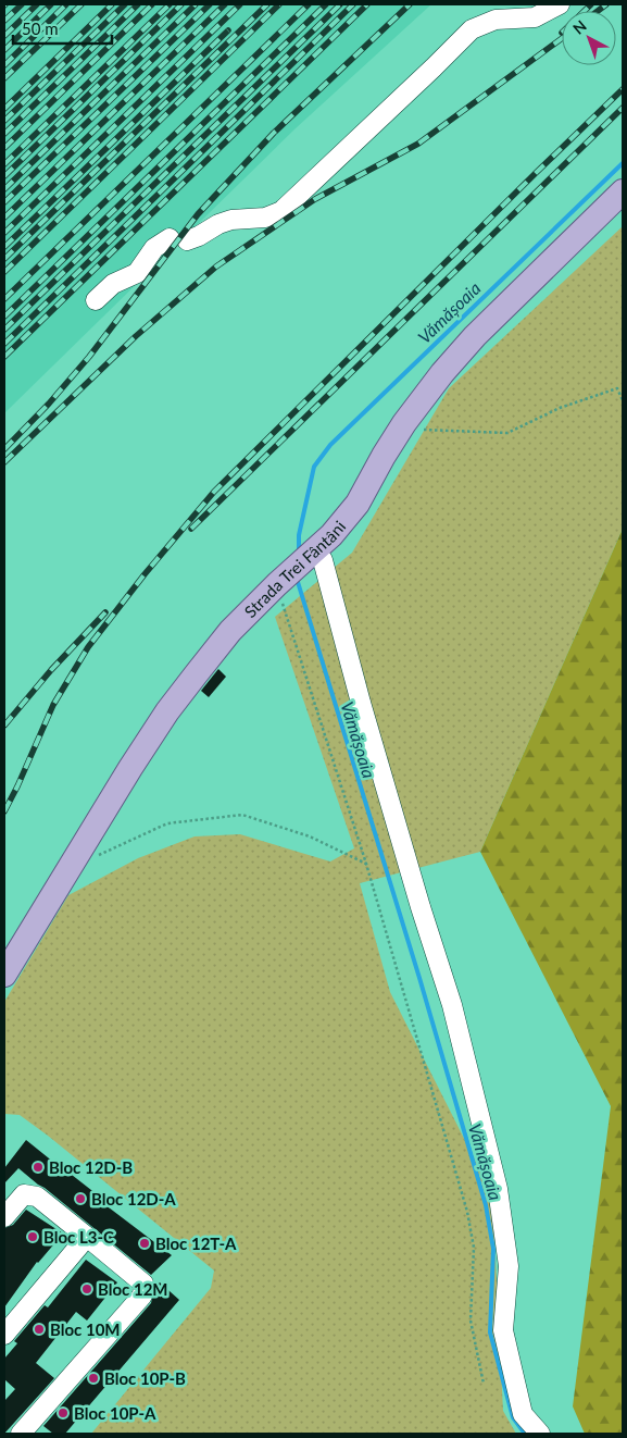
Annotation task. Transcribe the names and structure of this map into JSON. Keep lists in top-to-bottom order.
{
  "streets": {
    "main road": ["Strada Trei Fântâni"]
  },
  "water": ["Vămășoaia"],
  "places": [
    "Bloc 12D-B",
    "Bloc 12D-A",
    "Bloc L3-C",
    "Bloc 12T-A",
    "Bloc 12M",
    "Bloc 10M",
    "Bloc 10P-B",
    "Bloc 10P-A"
  ],
  "scale_bar": "50 m",
  "north": "top left"
}
